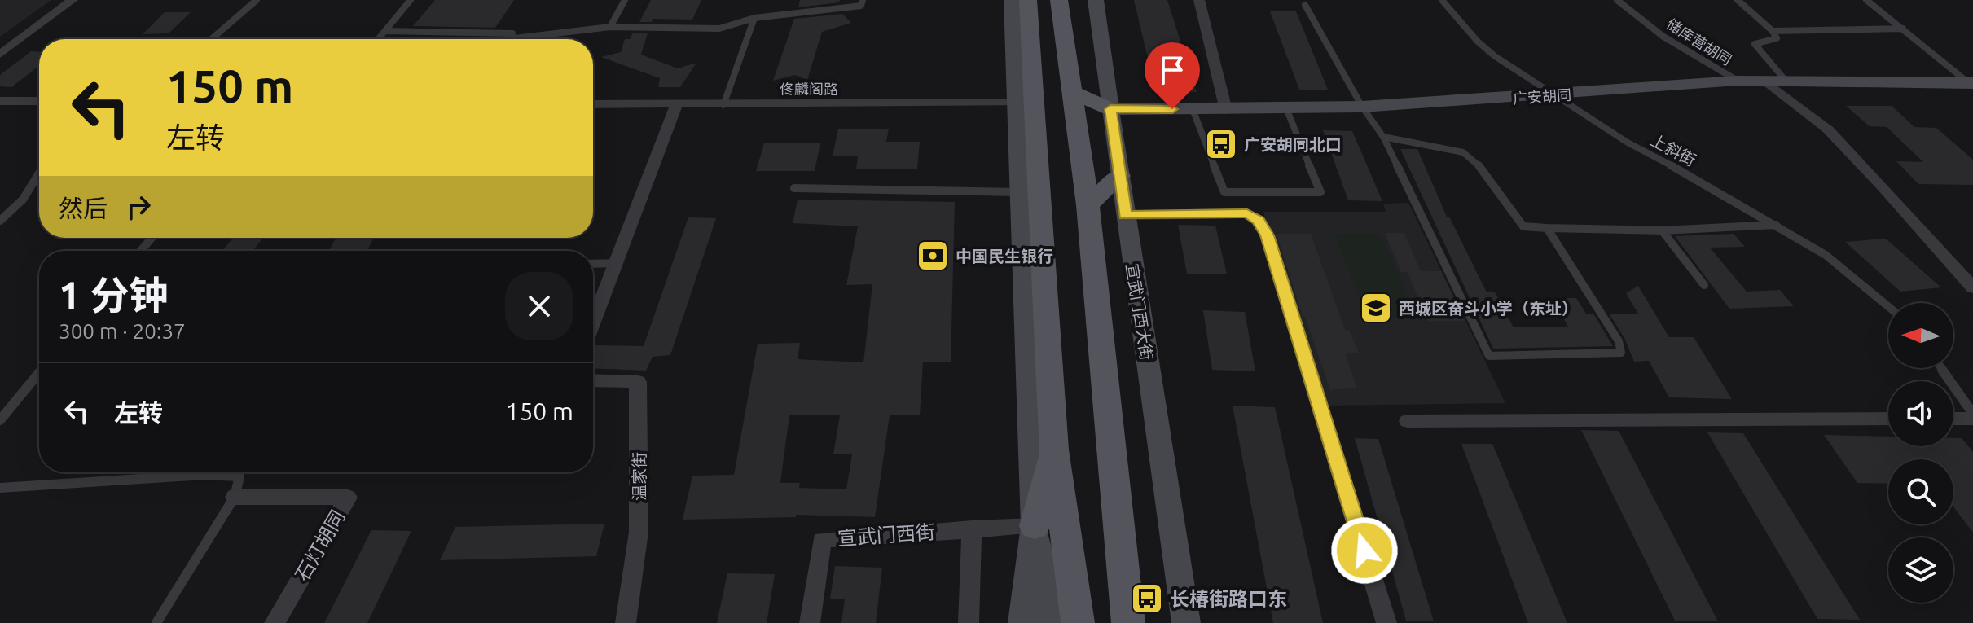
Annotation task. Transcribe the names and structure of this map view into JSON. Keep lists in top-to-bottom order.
{
  "streets": {
    "street": [
      "佟麟阁路",
      "广安胡同",
      "宣武门西大街",
      "温家街",
      "宣武门西街",
      "石灯胡同"
    ],
    "lane": ["储库营胡同", "上斜街"]
  },
  "crossings": [
    ["储库营胡同", "广安胡同"],
    ["广安胡同", "上斜街"],
    ["广安胡同", "宣武门西大街"]
  ],
  "places": {
    "bus stop": ["广安胡同北口", "长椿街路口东"],
    "bank": ["中国民生银行"],
    "school or university": ["西城区奋斗小学（东址）"]
  },
  "north": "left",
  "page": {
    "turn": ["150 m", "左转"],
    "then": "然后",
    "heading": ["1 分钟", "300 m · 20:37"],
    "list": [
      {
        "name": "左转",
        "value": "150 m"
      }
    ]
  }
}
